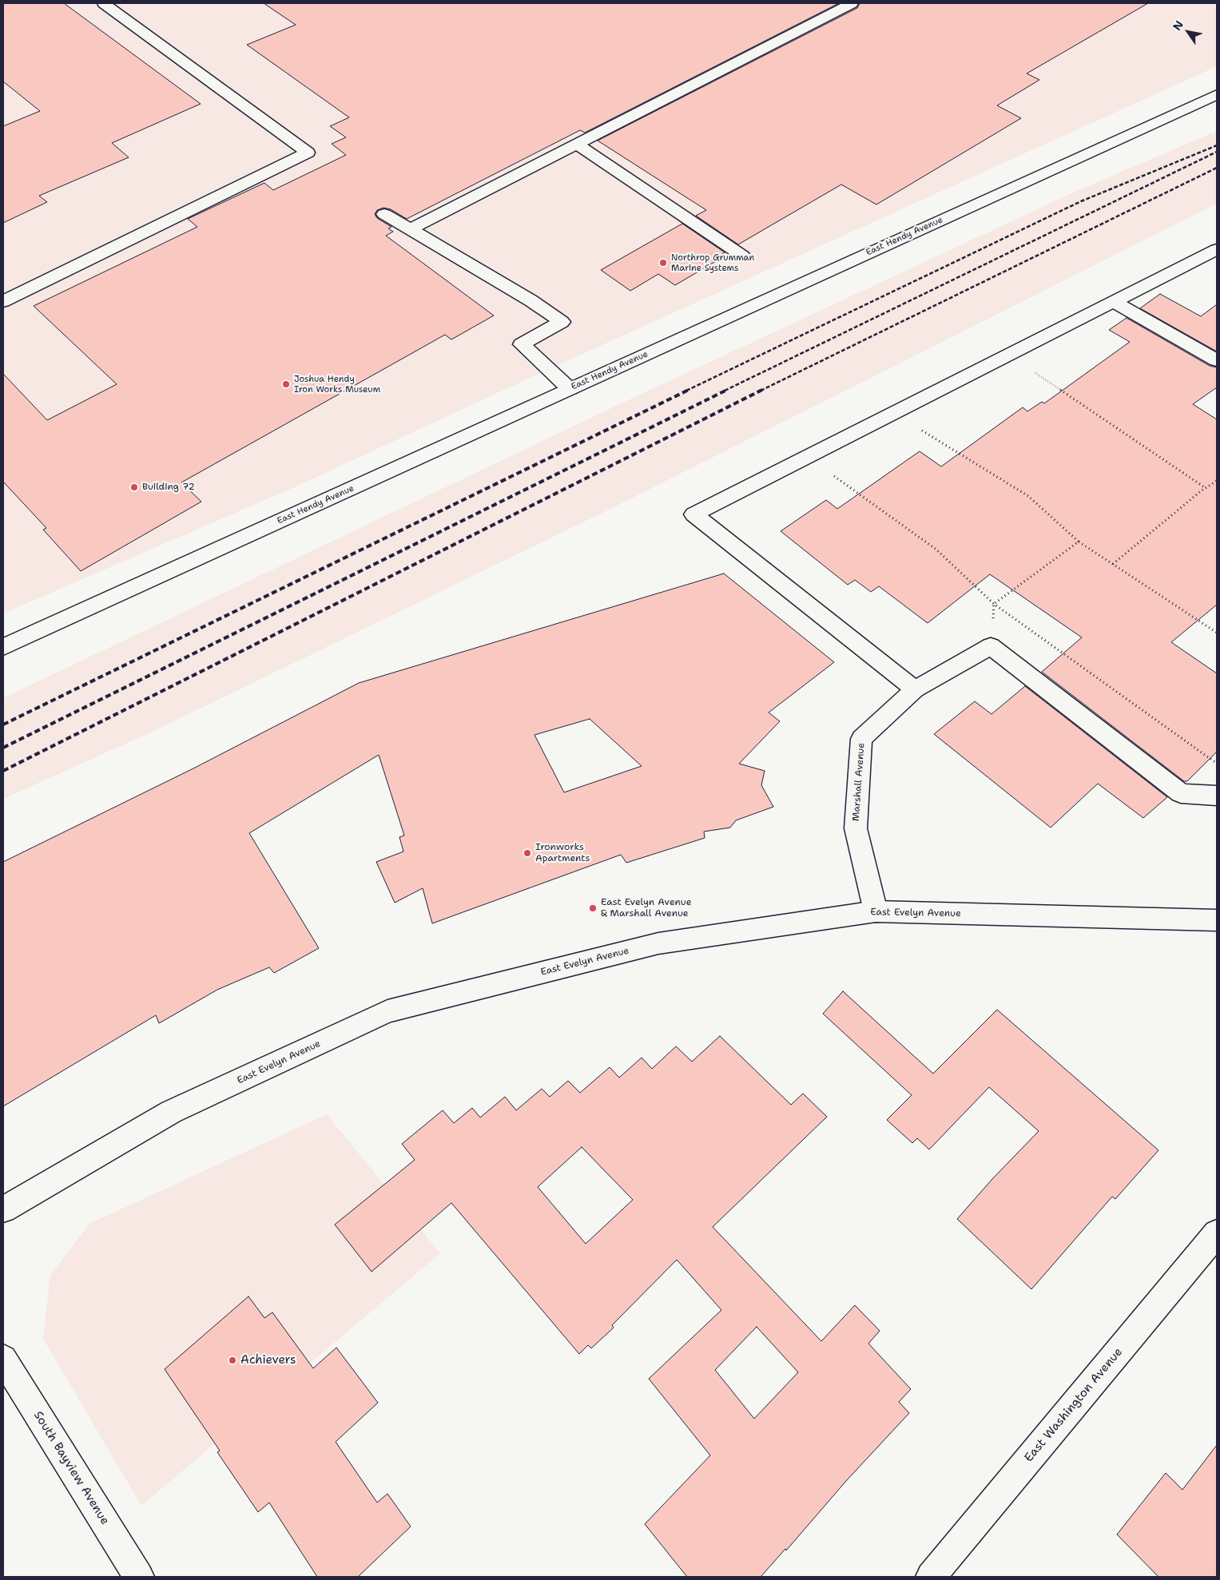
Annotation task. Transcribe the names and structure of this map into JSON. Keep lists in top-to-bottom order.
{
  "streets": {
    "street": [
      "East Hendy Avenue",
      "Marshall Avenue",
      "East Evelyn Avenue",
      "East Washington Avenue",
      "South Bayview Avenue"
    ]
  },
  "crossings": [
    ["Marshall Avenue", "East Evelyn Avenue"]
  ],
  "places": [
    "Northrop Grumman Marine Systems",
    "Joshua Hendy Iron Works Museum",
    "Building 72",
    "Ironworks Apartments",
    "East Evelyn Avenue & Marshall Avenue",
    "Achievers"
  ],
  "north": "top left"
}
